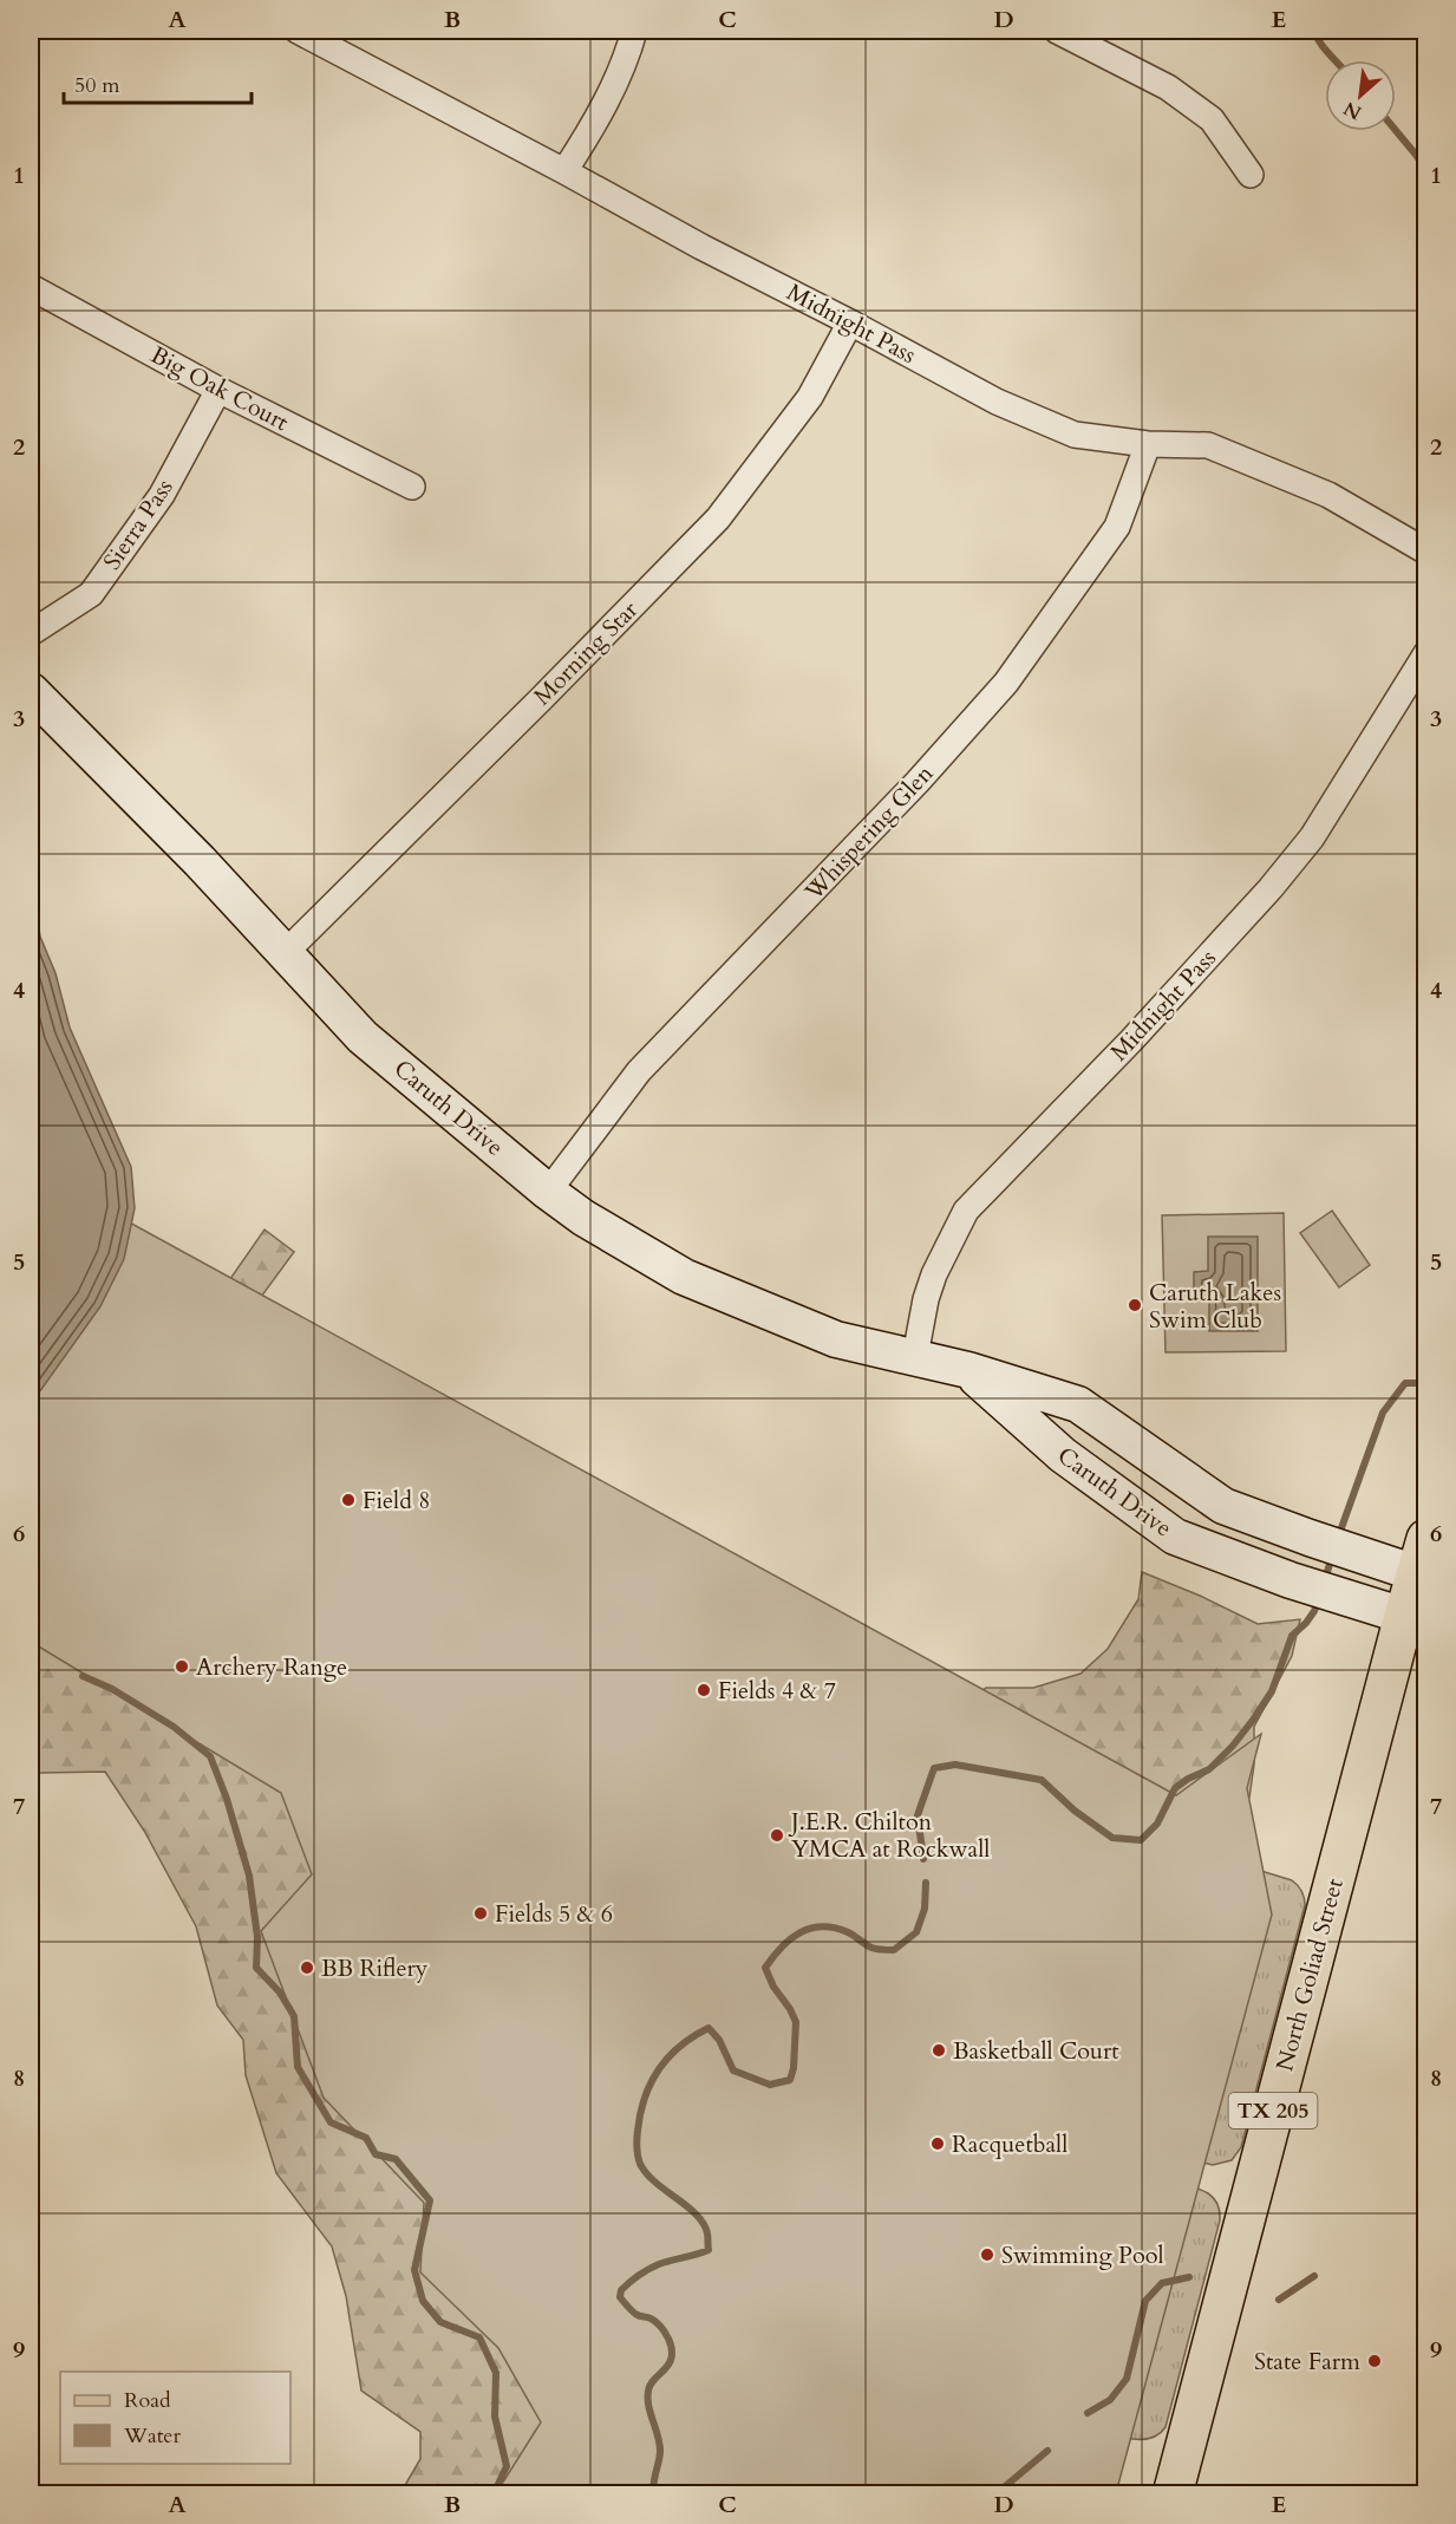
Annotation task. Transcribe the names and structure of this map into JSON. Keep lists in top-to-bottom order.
{
  "streets": {
    "main road": ["North Goliad Street", "TX 205"],
    "street": [
      "Midnight Pass",
      "Big Oak Court",
      "Sierra Pass",
      "Morning Star",
      "Whispering Glen",
      "Caruth Drive"
    ]
  },
  "crossings": [
    ["Midnight Pass", "Morning Star"],
    ["Midnight Pass", "Whispering Glen"],
    ["Midnight Pass", "Caruth Drive"],
    ["Big Oak Court", "Sierra Pass"],
    ["Morning Star", "Caruth Drive"],
    ["Whispering Glen", "Caruth Drive"],
    ["Caruth Drive", "North Goliad Street"]
  ],
  "places": [
    "Caruth Lakes Swim Club",
    "Field 8",
    "Archery Range",
    "Fields 4 & 7",
    "J.E.R. Chilton YMCA at Rockwall",
    "Fields 5 & 6",
    "BB Riflery",
    "Basketball Court",
    "Racquetball",
    "Swimming Pool",
    "State Farm"
  ],
  "legend": ["Road", "Water"],
  "scale_bar": "50 m",
  "north": "bottom left",
  "grid": {
    "columns": [
      "A",
      "B",
      "C",
      "D",
      "E"
    ],
    "rows": [
      "1",
      "2",
      "3",
      "4",
      "5",
      "6",
      "7",
      "8",
      "9"
    ]
  }
}
